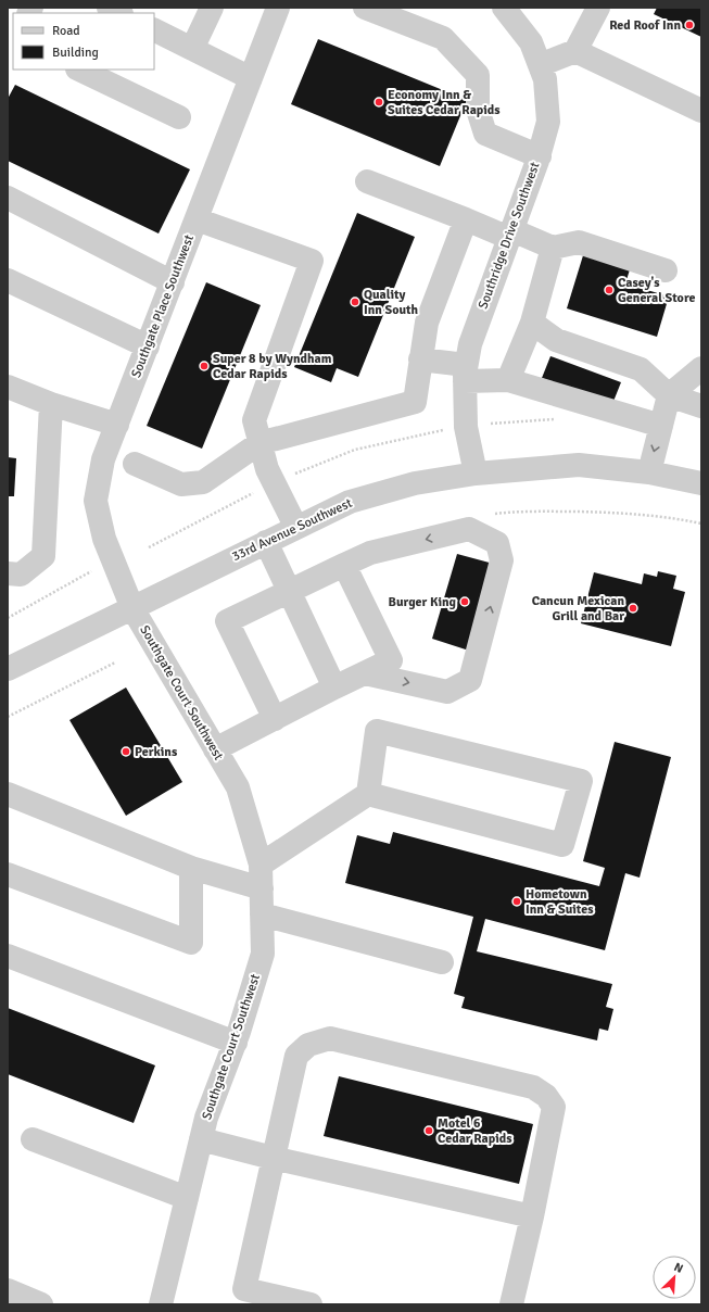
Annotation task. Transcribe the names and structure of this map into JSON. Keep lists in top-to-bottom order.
{
  "streets": {
    "street": [
      "Southridge Drive Southwest",
      "Southgate Place Southwest",
      "33rd Avenue Southwest",
      "Southgate Court Southwest"
    ]
  },
  "crossings": [
    ["Southridge Drive Southwest", "33rd Avenue Southwest"],
    ["Southgate Place Southwest", "33rd Avenue Southwest"],
    ["Southgate Place Southwest", "Southgate Court Southwest"],
    ["33rd Avenue Southwest", "Southgate Court Southwest"]
  ],
  "places": [
    "Red Roof Inn",
    "Economy Inn & Suites Cedar Rapids",
    "Casey's General Store",
    "Quality Inn South",
    "Super 8 by Wyndham Cedar Rapids",
    "Burger King",
    "Cancun Mexican Grill and Bar",
    "Perkins",
    "Hometown Inn & Suites",
    "Motel 6 Cedar Rapids"
  ],
  "legend": ["Road", "Building"],
  "north": "top right"
}
